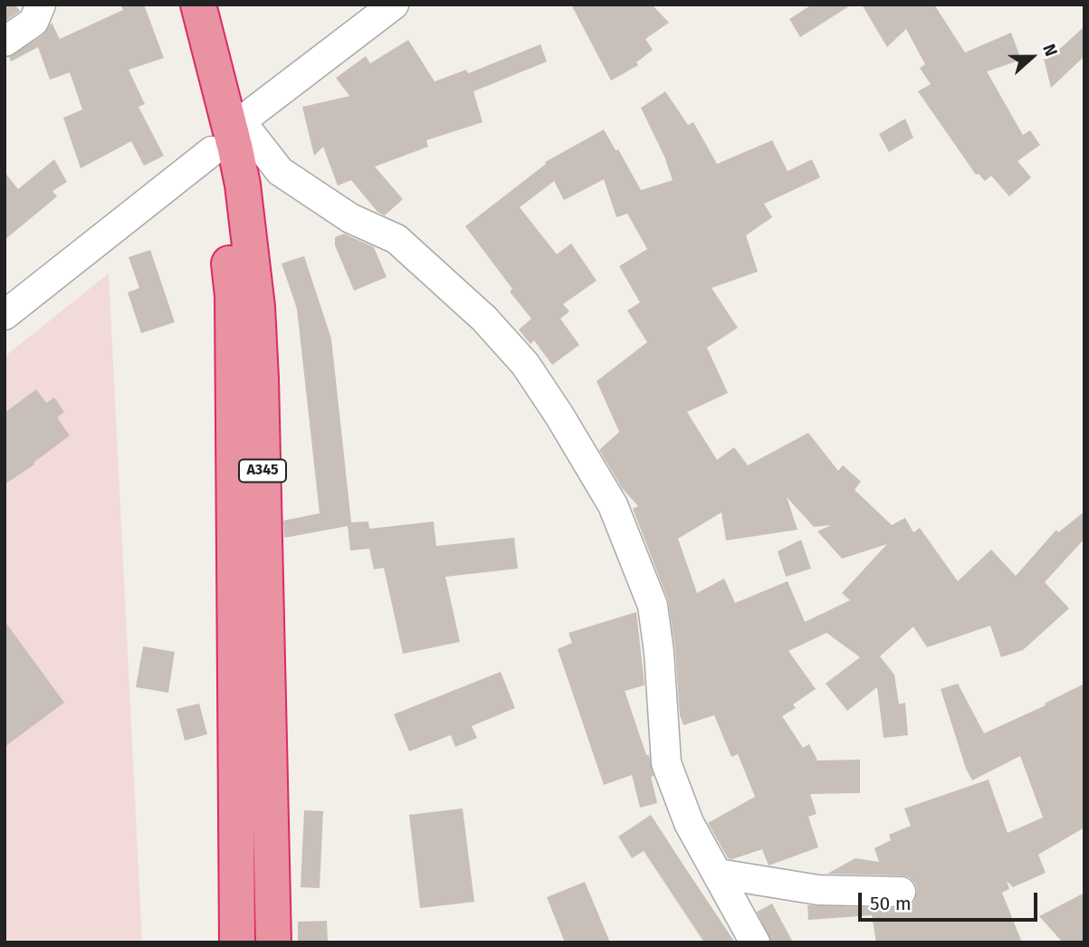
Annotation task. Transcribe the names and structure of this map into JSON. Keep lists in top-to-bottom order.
{
  "streets": {
    "highway": ["A345"]
  },
  "scale_bar": "50 m",
  "north": "right"
}
